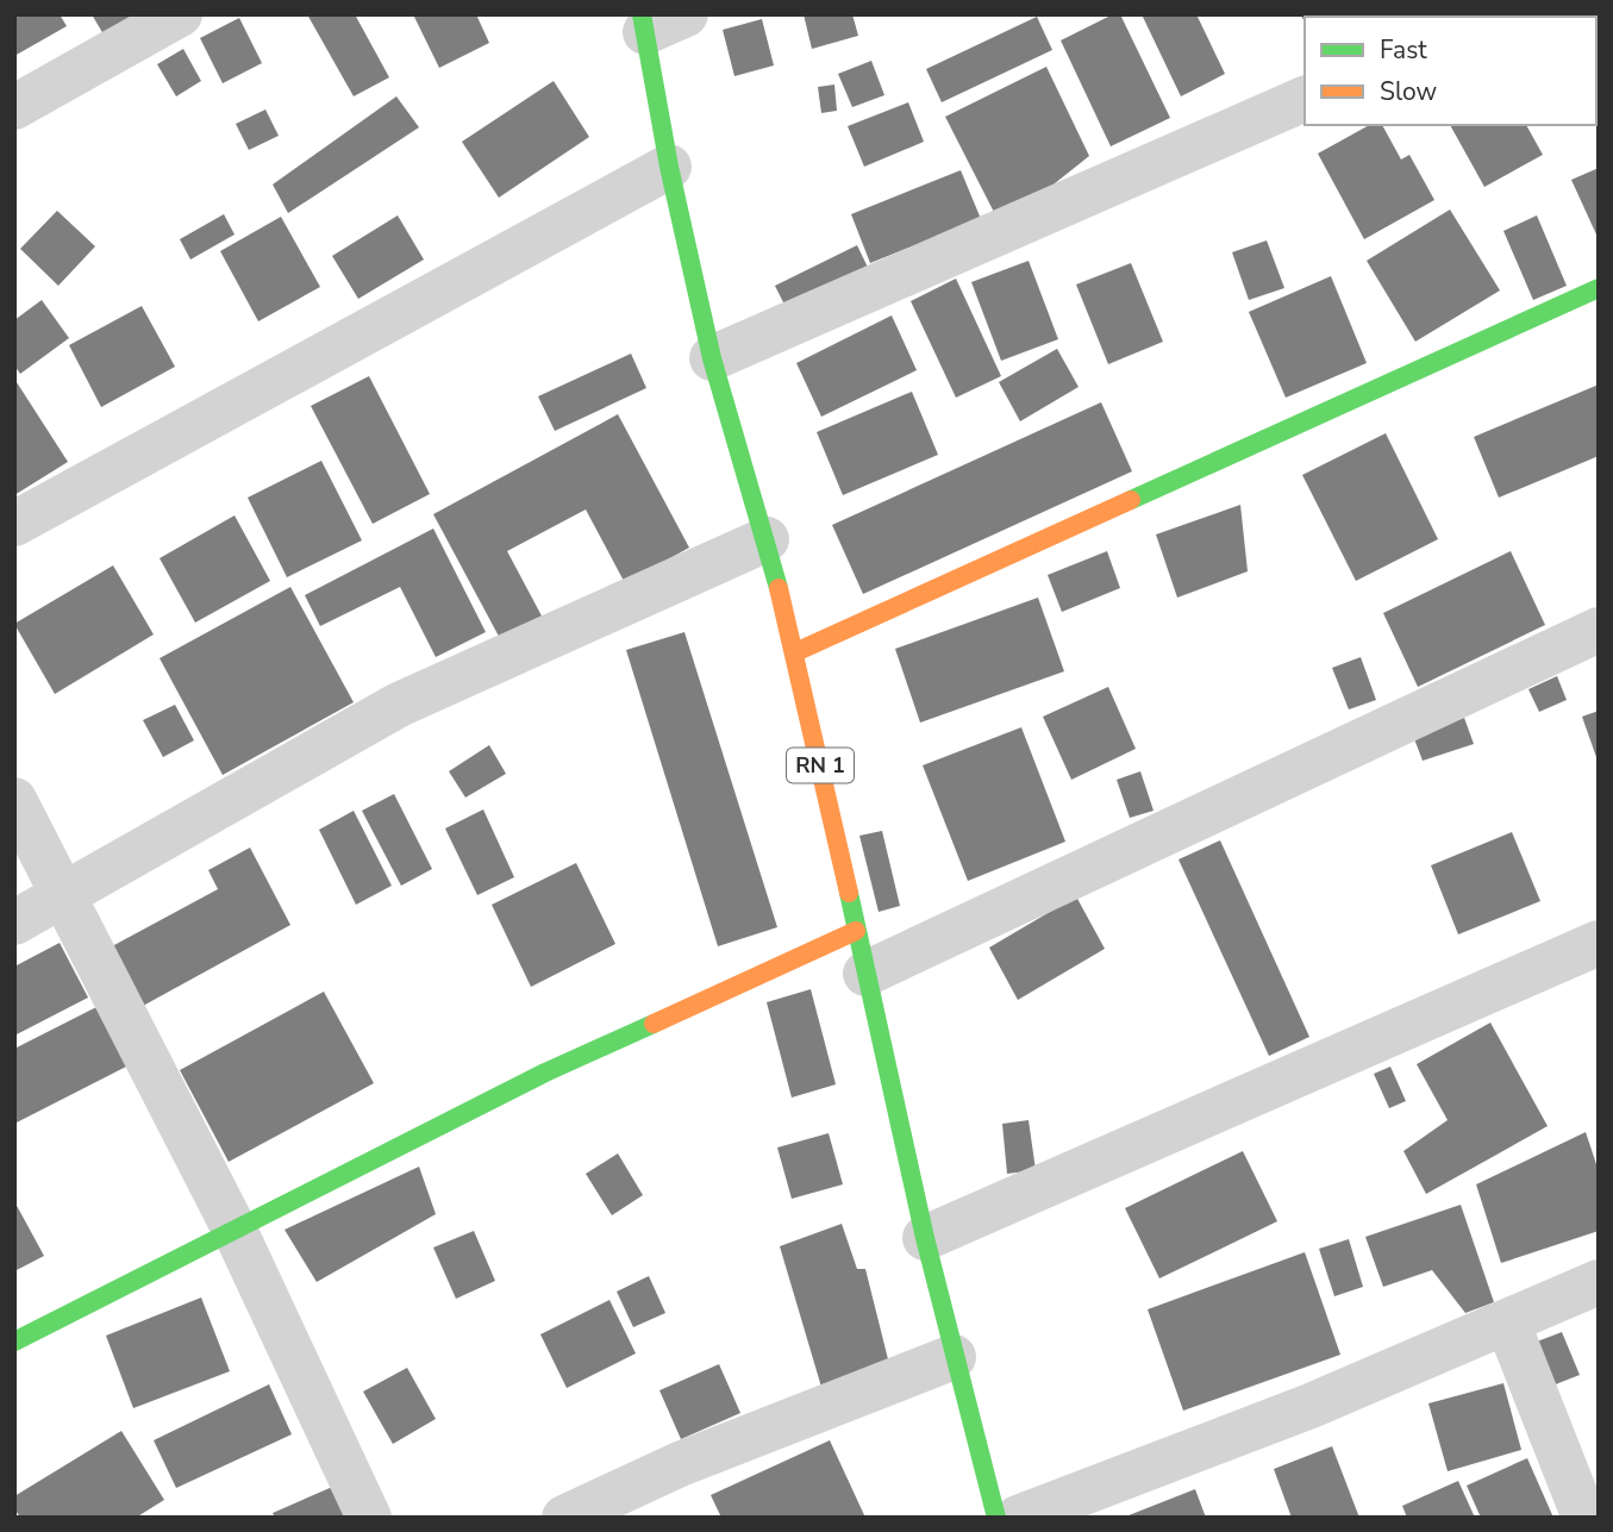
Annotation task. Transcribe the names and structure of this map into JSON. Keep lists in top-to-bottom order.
{
  "streets": {
    "main road": ["RN 1"]
  },
  "legend": ["Fast", "Slow"]
}
